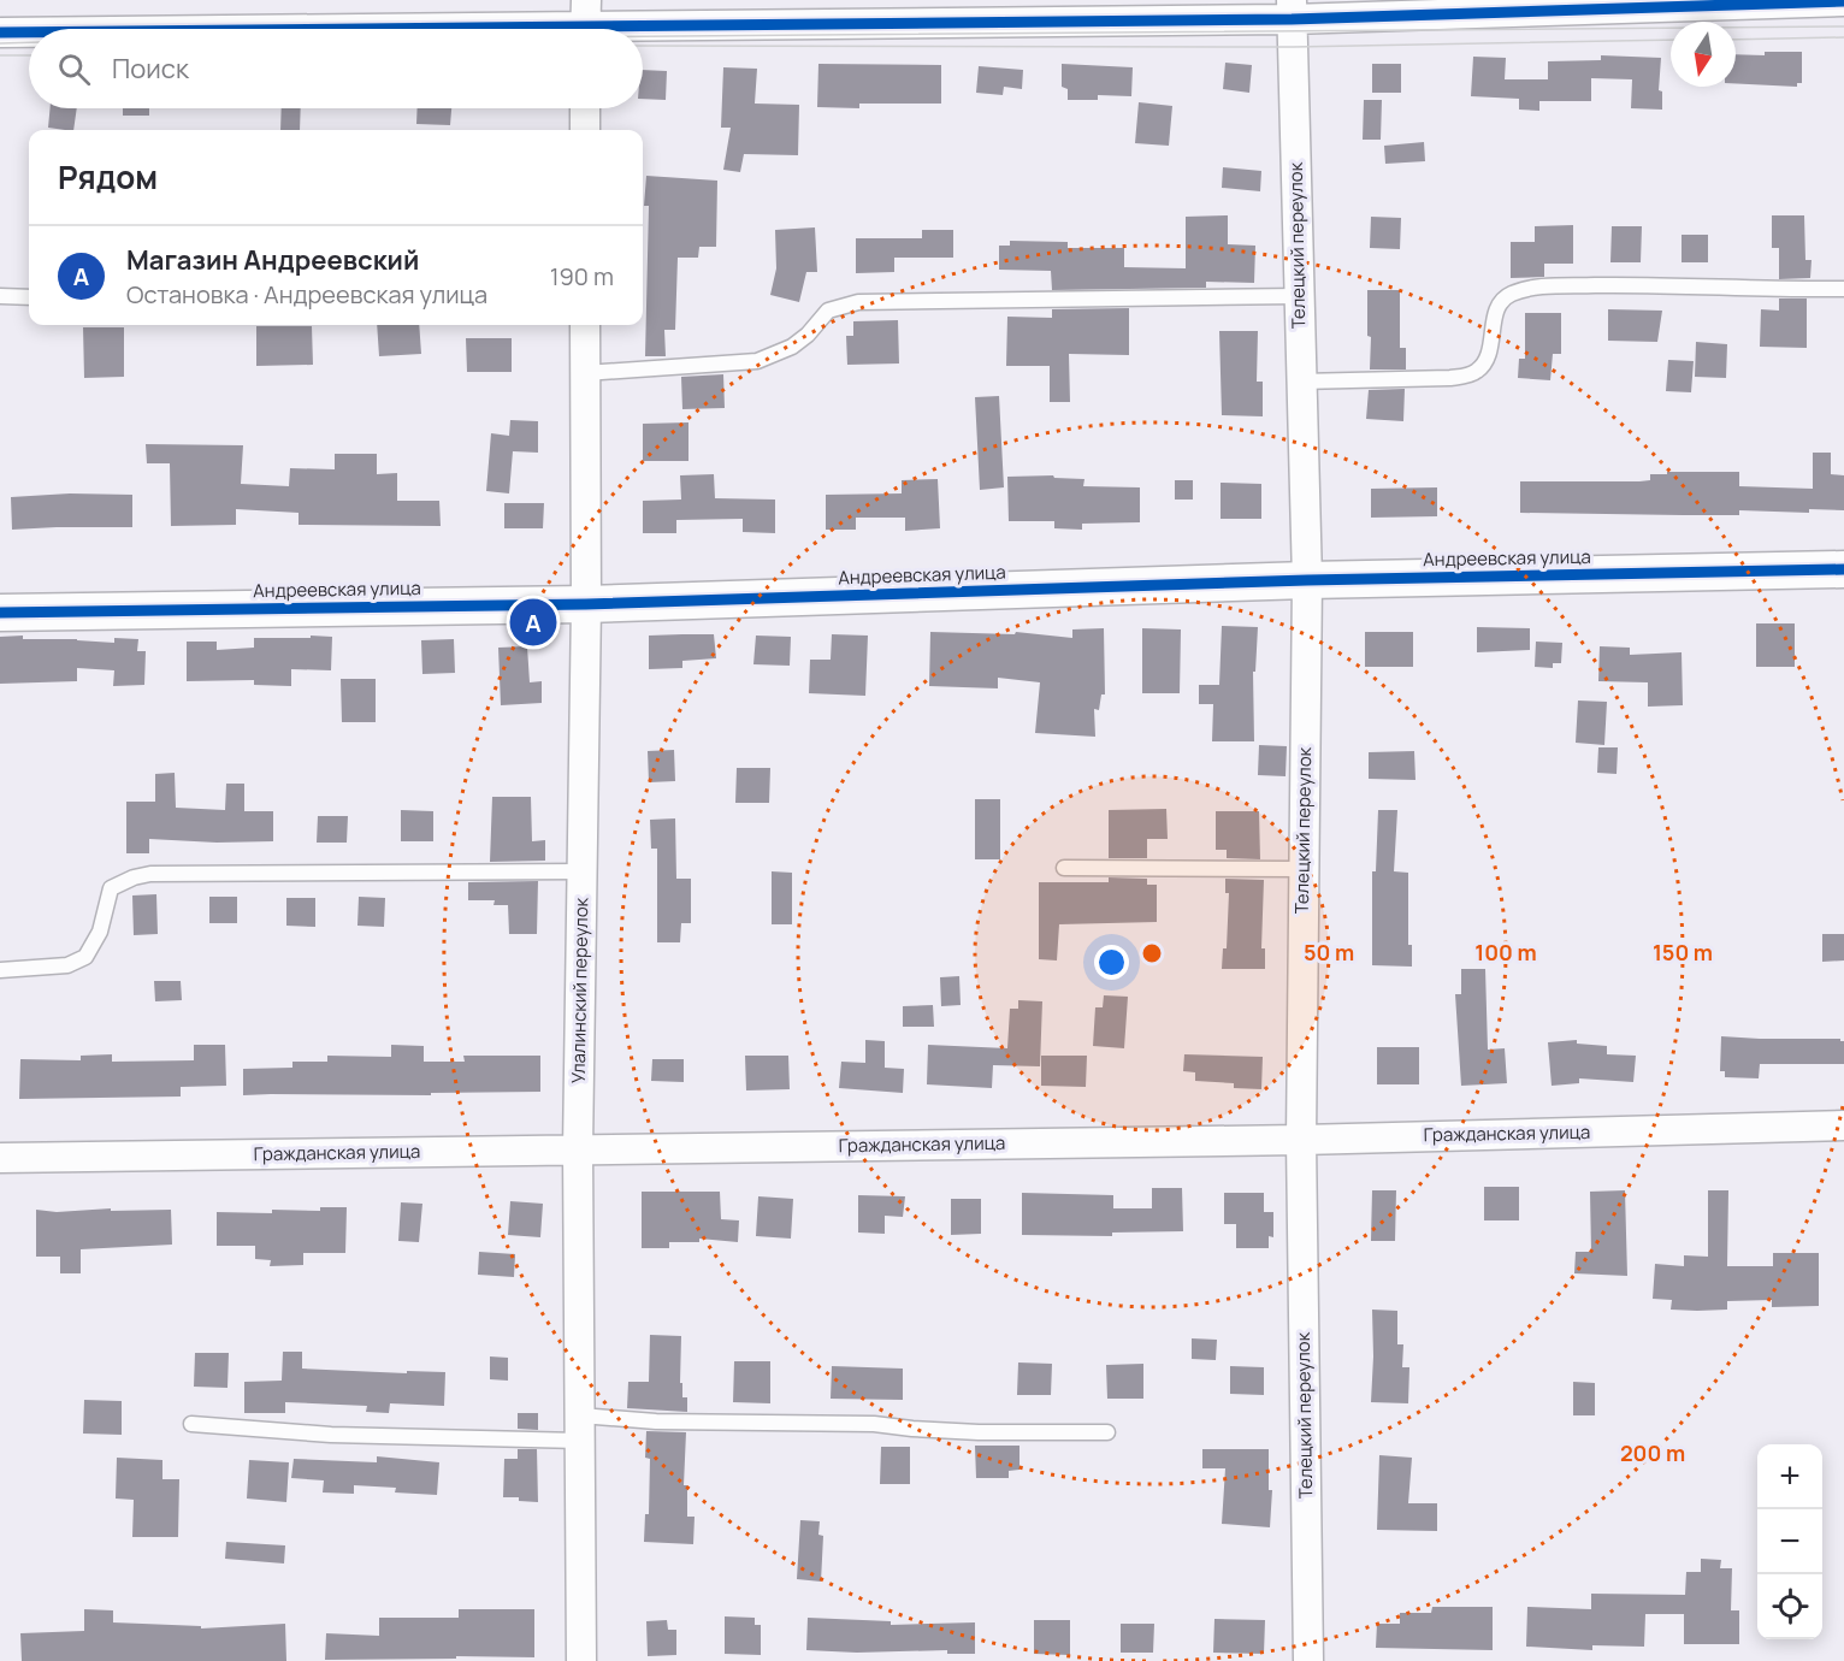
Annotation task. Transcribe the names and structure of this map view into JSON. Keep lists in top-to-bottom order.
{
  "streets": {
    "street": [
      "Телецкий переулок",
      "Андреевская улица",
      "Улалинский переулок",
      "Гражданская улица"
    ]
  },
  "crossings": [
    ["Телецкий переулок", "Андреевская улица"],
    ["Телецкий переулок", "Гражданская улица"],
    ["Андреевская улица", "Улалинский переулок"],
    ["Улалинский переулок", "Гражданская улица"]
  ],
  "north": "bottom",
  "page": {
    "search": "Поиск",
    "heading": "Рядом",
    "list": [
      {
        "mark": "A",
        "name": "Магазин Андреевский",
        "note": "Остановка · Андреевская улица",
        "value": "190 m"
      }
    ],
    "pins": "A",
    "map_buttons": ["+", "−"]
  },
  "rings": [
    "50 m",
    "100 m",
    "150 m",
    "200 m"
  ]
}
